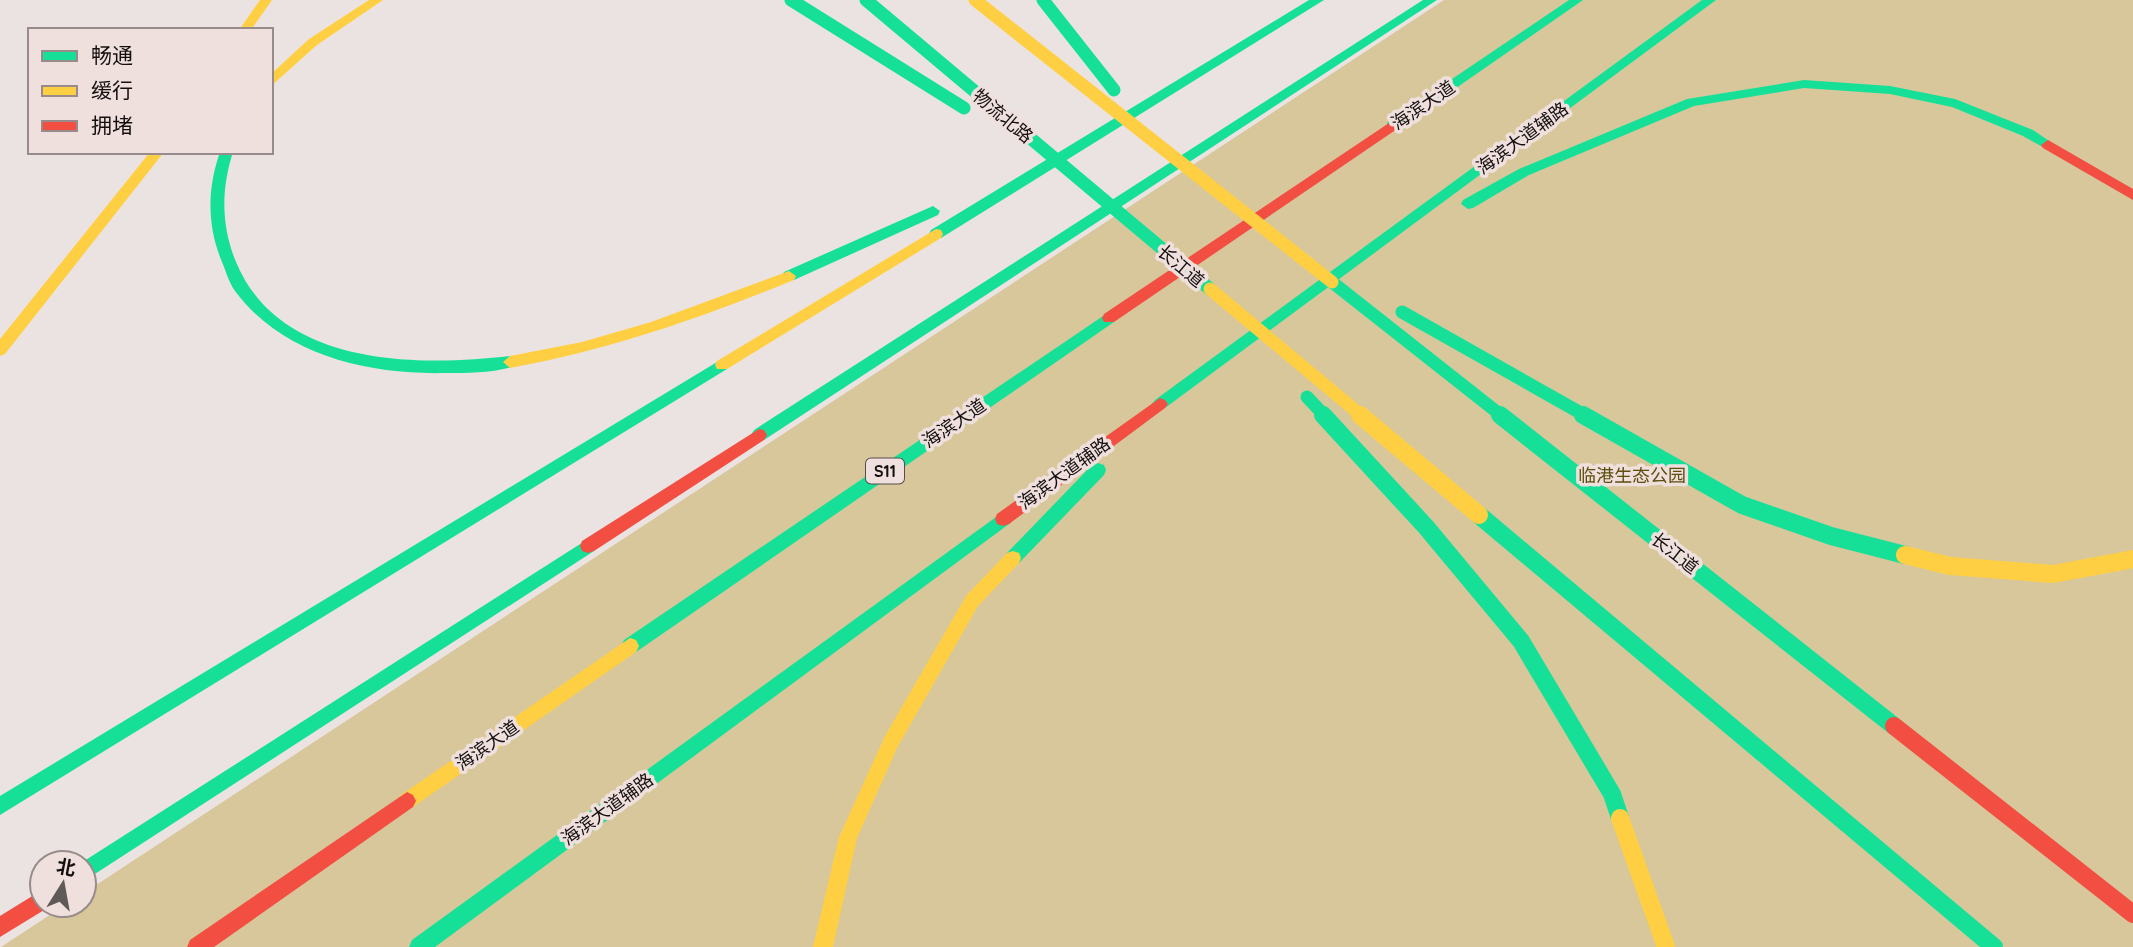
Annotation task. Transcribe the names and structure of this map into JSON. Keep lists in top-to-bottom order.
{
  "streets": {
    "main road": [
      "海滨大道",
      "物流北路",
      "海滨大道辅路",
      "长江道",
      "S11"
    ]
  },
  "crossings": [
    ["物流北路", "长江道"]
  ],
  "parks": ["临港生态公园"],
  "legend": ["畅通", "缓行", "拥堵"],
  "north": "top"
}
